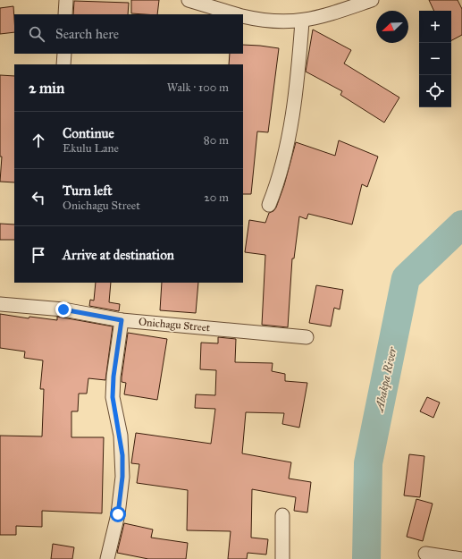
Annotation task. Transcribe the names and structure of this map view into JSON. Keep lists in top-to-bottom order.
{
  "streets": {
    "street": ["Onichagu Street"]
  },
  "water": ["Abakpa River"],
  "north": "bottom left",
  "page": {
    "map_buttons": ["+", "−"],
    "search": "Search here",
    "heading": ["2 min", "Walk · 100 m"],
    "list": [
      ["Continue", "Ekulu Lane", "80 m"],
      ["Turn left", "Onichagu Street", "20 m"],
      "Arrive at destination"
    ]
  }
}
